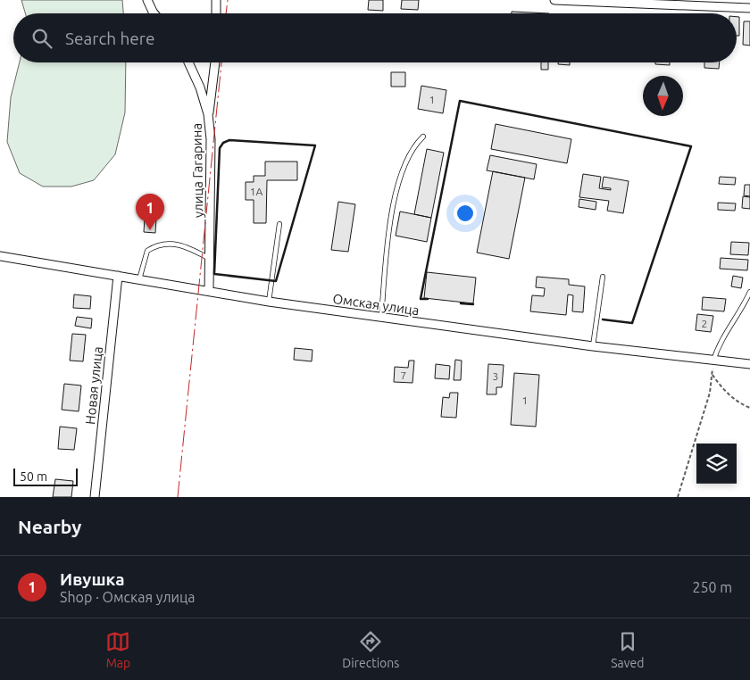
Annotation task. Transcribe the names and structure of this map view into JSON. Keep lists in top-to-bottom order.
{
  "streets": {
    "street": ["улица Гагарина", "Омская улица", "Новая улица"]
  },
  "crossings": [
    ["улица Гагарина", "Омская улица"],
    ["Омская улица", "Новая улица"]
  ],
  "house_numbers": [
    "1",
    "1А",
    "2",
    "7",
    "3",
    "1"
  ],
  "scale_bar": "50 m",
  "north": "bottom",
  "page": {
    "search": "Search here",
    "pins": "1",
    "scale": "50 m",
    "heading": "Nearby",
    "list": [
      {
        "mark": "1",
        "name": "Ивушка",
        "note": "Shop · Омская улица",
        "value": "250 m"
      }
    ],
    "nav": ["Map", "Directions", "Saved"]
  }
}
